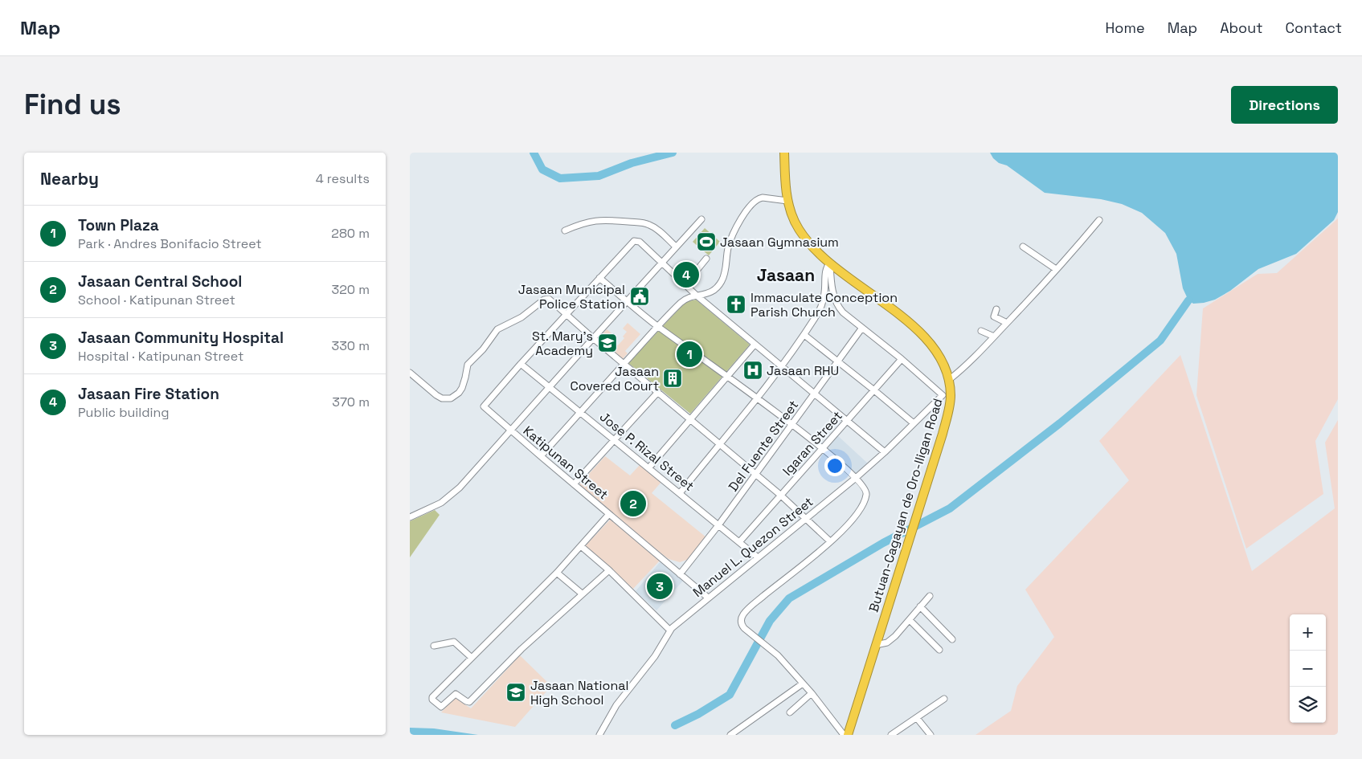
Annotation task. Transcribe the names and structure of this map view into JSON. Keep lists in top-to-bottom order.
{
  "streets": {
    "highway": ["Butuan-Cagayan de Oro-Iligan Road"],
    "street": [
      "Igaran Street",
      "Del Fuente Street",
      "Jose P. Rizal Street",
      "Katipunan Street",
      "Manuel L. Quezon Street"
    ]
  },
  "crossings": [
    ["Igaran Street", "Jose P. Rizal Street"],
    ["Del Fuente Street", "Jose P. Rizal Street"],
    ["Del Fuente Street", "Katipunan Street"],
    ["Jose P. Rizal Street", "Katipunan Street"],
    ["Jose P. Rizal Street", "Manuel L. Quezon Street"],
    ["Katipunan Street", "Manuel L. Quezon Street"],
    ["Butuan-Cagayan de Oro-Iligan Road", "Manuel L. Quezon Street"]
  ],
  "districts": ["Jasaan"],
  "places": {
    "sports": ["Jasaan Gymnasium"],
    "public building": ["Jasaan Municipal Police Station"],
    "church": ["Immaculate Conception Parish Church"],
    "school or university": ["St. Mary's Academy", "Jasaan National High School"],
    "hospital": ["Jasaan RHU"],
    "building": ["Jasaan Covered Court"]
  },
  "page": {
    "header": "Map",
    "nav": [
      "Home",
      "Map",
      "About",
      "Contact"
    ],
    "buttons": "Directions",
    "title": "Find us",
    "heading": ["Nearby", "4 results"],
    "list": [
      {
        "mark": "1",
        "name": "Town Plaza",
        "note": "Park · Andres Bonifacio Street",
        "value": "280 m"
      },
      {
        "mark": "2",
        "name": "Jasaan Central School",
        "note": "School · Katipunan Street",
        "value": "320 m"
      },
      {
        "mark": "3",
        "name": "Jasaan Community Hospital",
        "note": "Hospital · Katipunan Street",
        "value": "330 m"
      },
      {
        "mark": "4",
        "name": "Jasaan Fire Station",
        "note": "Public building",
        "value": "370 m"
      }
    ],
    "pins": [
      "4",
      "1",
      "2",
      "3"
    ],
    "map_buttons": ["+", "−"]
  }
}
